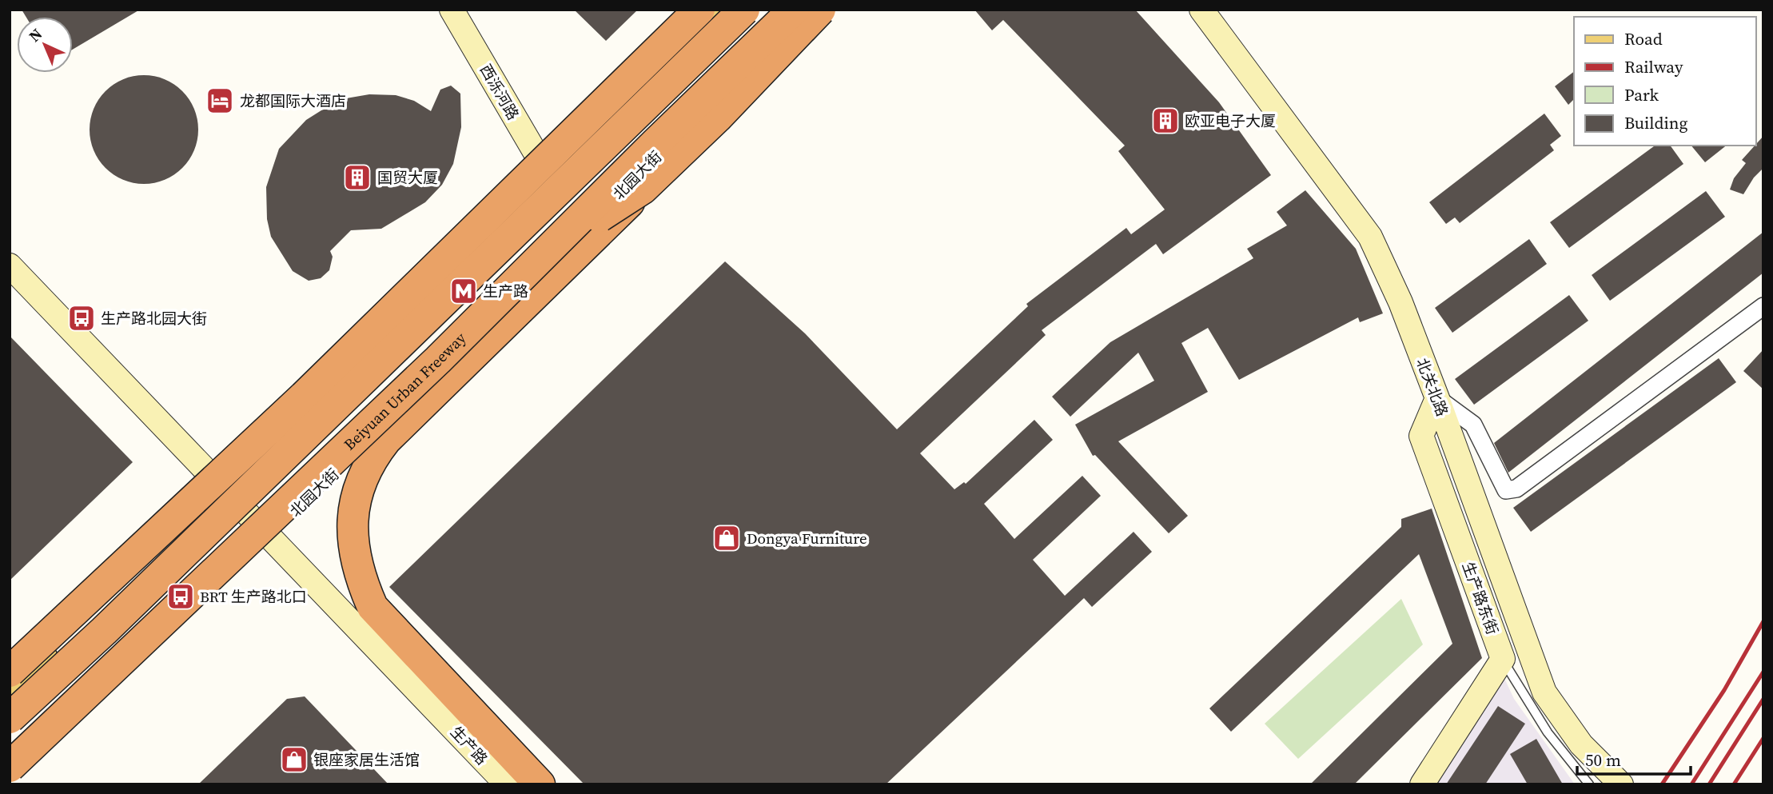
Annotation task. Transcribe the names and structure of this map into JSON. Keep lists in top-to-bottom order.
{
  "streets": {
    "highway": ["Beiyuan Urban Freeway"],
    "main road": ["北园大街"],
    "street": [
      "西泺河路",
      "北关北路",
      "生产路东街",
      "生产路"
    ]
  },
  "crossings": [
    ["北园大街", "生产路"],
    ["北关北路", "生产路东街"]
  ],
  "places": {
    "hotel": ["龙都国际大酒店"],
    "building": ["欧亚电子大厦", "国贸大厦"],
    "metro station": ["生产路"],
    "bus stop": ["生产路北园大街", "BRT 生产路北口"],
    "shop": ["Dongya Furniture", "银座家居生活馆"]
  },
  "legend": [
    "Road",
    "Railway",
    "Park",
    "Building"
  ],
  "scale_bar": "50 m",
  "north": "top left"
}
